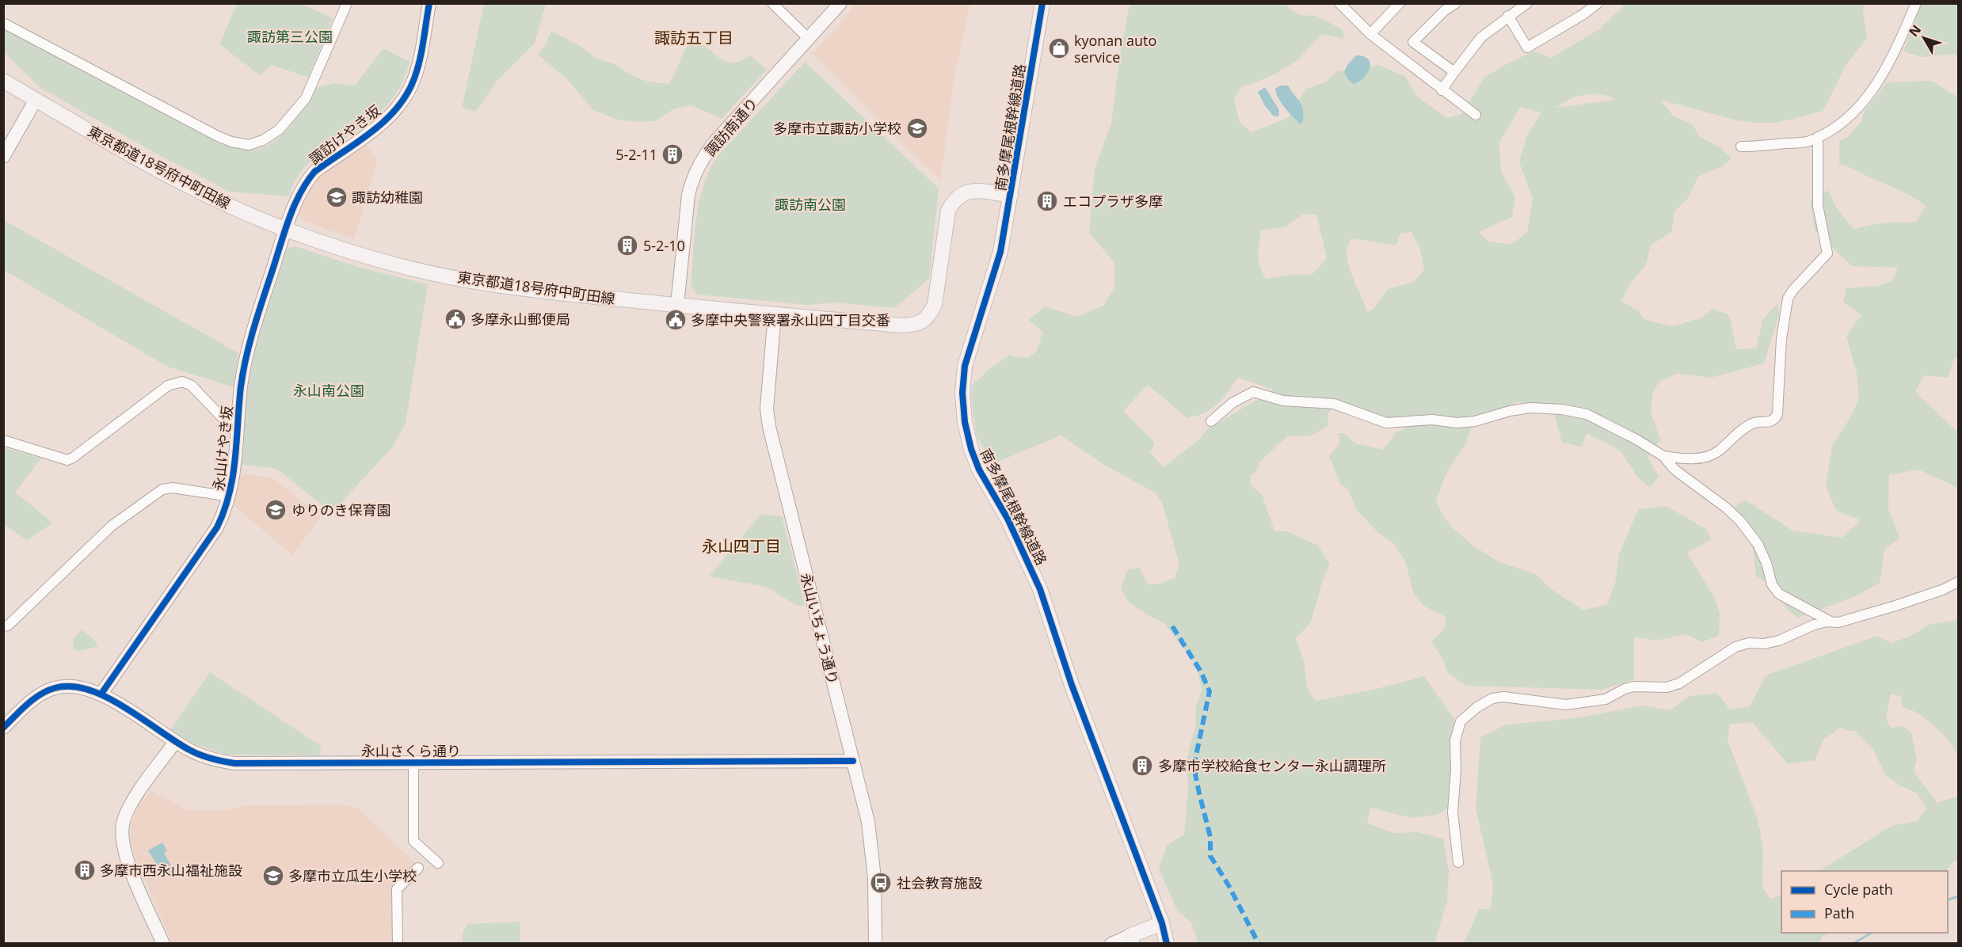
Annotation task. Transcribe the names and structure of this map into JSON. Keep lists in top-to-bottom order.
{
  "streets": {
    "main road": ["南多摩尾根幹線道路", "東京都道18号府中町田線"],
    "street": [
      "諏訪南通り",
      "諏訪けやき坂",
      "永山けやき坂",
      "永山いちょう通り",
      "永山さくら通り"
    ]
  },
  "crossings": [
    ["諏訪南通り", "東京都道18号府中町田線"],
    ["南多摩尾根幹線道路", "東京都道18号府中町田線"],
    ["諏訪けやき坂", "東京都道18号府中町田線"],
    ["諏訪けやき坂", "永山けやき坂"],
    ["東京都道18号府中町田線", "永山けやき坂"],
    ["東京都道18号府中町田線", "永山いちょう通り"],
    ["永山けやき坂", "永山さくら通り"],
    ["永山いちょう通り", "永山さくら通り"]
  ],
  "districts": ["諏訪五丁目", "永山四丁目"],
  "parks": ["諏訪第三公園", "諏訪南公園", "永山南公園"],
  "places": {
    "shop": ["kyonan auto service"],
    "school or university": [
      "多摩市立諏訪小学校",
      "諏訪幼稚園",
      "ゆりのき保育園",
      "多摩市立瓜生小学校"
    ],
    "building": [
      "5-2-11",
      "エコプラザ多摩",
      "5-2-10",
      "多摩市学校給食センター永山調理所",
      "多摩市西永山福祉施設"
    ],
    "public building": ["多摩永山郵便局", "多摩中央警察署永山四丁目交番"],
    "bus stop": ["社会教育施設"]
  },
  "legend": ["Cycle path", "Path"],
  "north": "top left"
}
